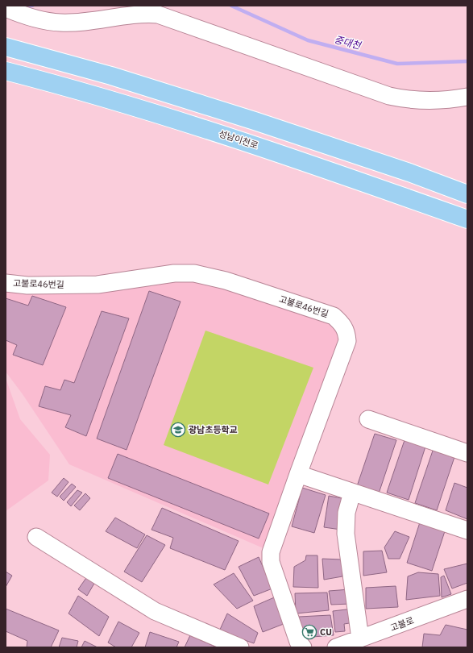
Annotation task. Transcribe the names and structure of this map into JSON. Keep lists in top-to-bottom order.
{
  "streets": {
    "highway": ["성남이천로"],
    "street": ["고불로46번길", "고불로"]
  },
  "water": ["중대천"],
  "places": {
    "school or university": ["광남초등학교"],
    "supermarket": ["CU"]
  }
}
